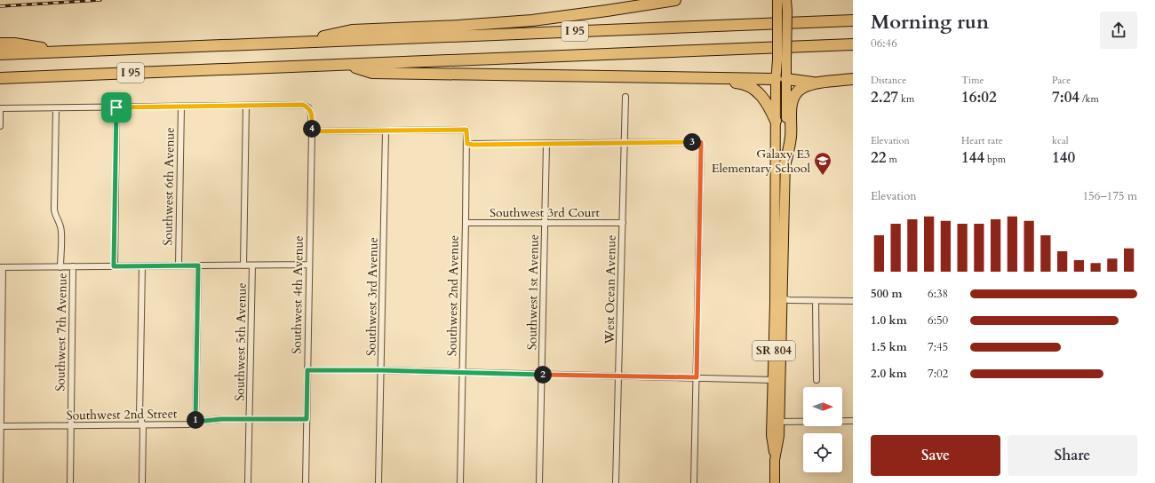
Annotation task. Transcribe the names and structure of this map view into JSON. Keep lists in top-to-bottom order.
{
  "streets": {
    "highway": ["I 95"],
    "main road": ["SR 804"],
    "street": [
      "Southwest 6th Avenue",
      "Southwest 3rd Court",
      "West Ocean Avenue",
      "Southwest 1st Avenue",
      "Southwest 4th Avenue",
      "Southwest 2nd Avenue",
      "Southwest 3rd Avenue",
      "Southwest 7th Avenue",
      "Southwest 5th Avenue",
      "Southwest 2nd Street"
    ]
  },
  "crossings": [
    ["Southwest 3rd Court", "West Ocean Avenue"],
    ["Southwest 3rd Court", "Southwest 1st Avenue"],
    ["Southwest 3rd Court", "Southwest 2nd Avenue"],
    ["Southwest 4th Avenue", "Southwest 5th Avenue"],
    ["Southwest 4th Avenue", "Southwest 2nd Street"],
    ["Southwest 2nd Avenue", "Southwest 3rd Avenue"],
    ["Southwest 7th Avenue", "Southwest 2nd Street"],
    ["Southwest 5th Avenue", "Southwest 2nd Street"]
  ],
  "places": {
    "school or university": ["Galaxy E3 Elementary School"]
  },
  "north": "right",
  "page": {
    "heading": ["Morning run", "06:46"],
    "stats": [
      ["Distance", "2.27 km"],
      ["Time", "16:02"],
      ["Pace", "7:04 /km"],
      ["Elevation", "22 m"],
      ["Heart rate", "144 bpm"],
      ["kcal", "140"]
    ],
    "pins": [
      "4",
      "3",
      "2",
      "1"
    ],
    "chart": ["Elevation", "156–175 m"],
    "list": [
      {
        "name": "500 m",
        "note": "6:38"
      },
      {
        "name": "1.0 km",
        "note": "6:50"
      },
      {
        "name": "1.5 km",
        "note": "7:45"
      },
      {
        "name": "2.0 km",
        "note": "7:02"
      }
    ],
    "buttons": ["Save", "Share"]
  }
}
